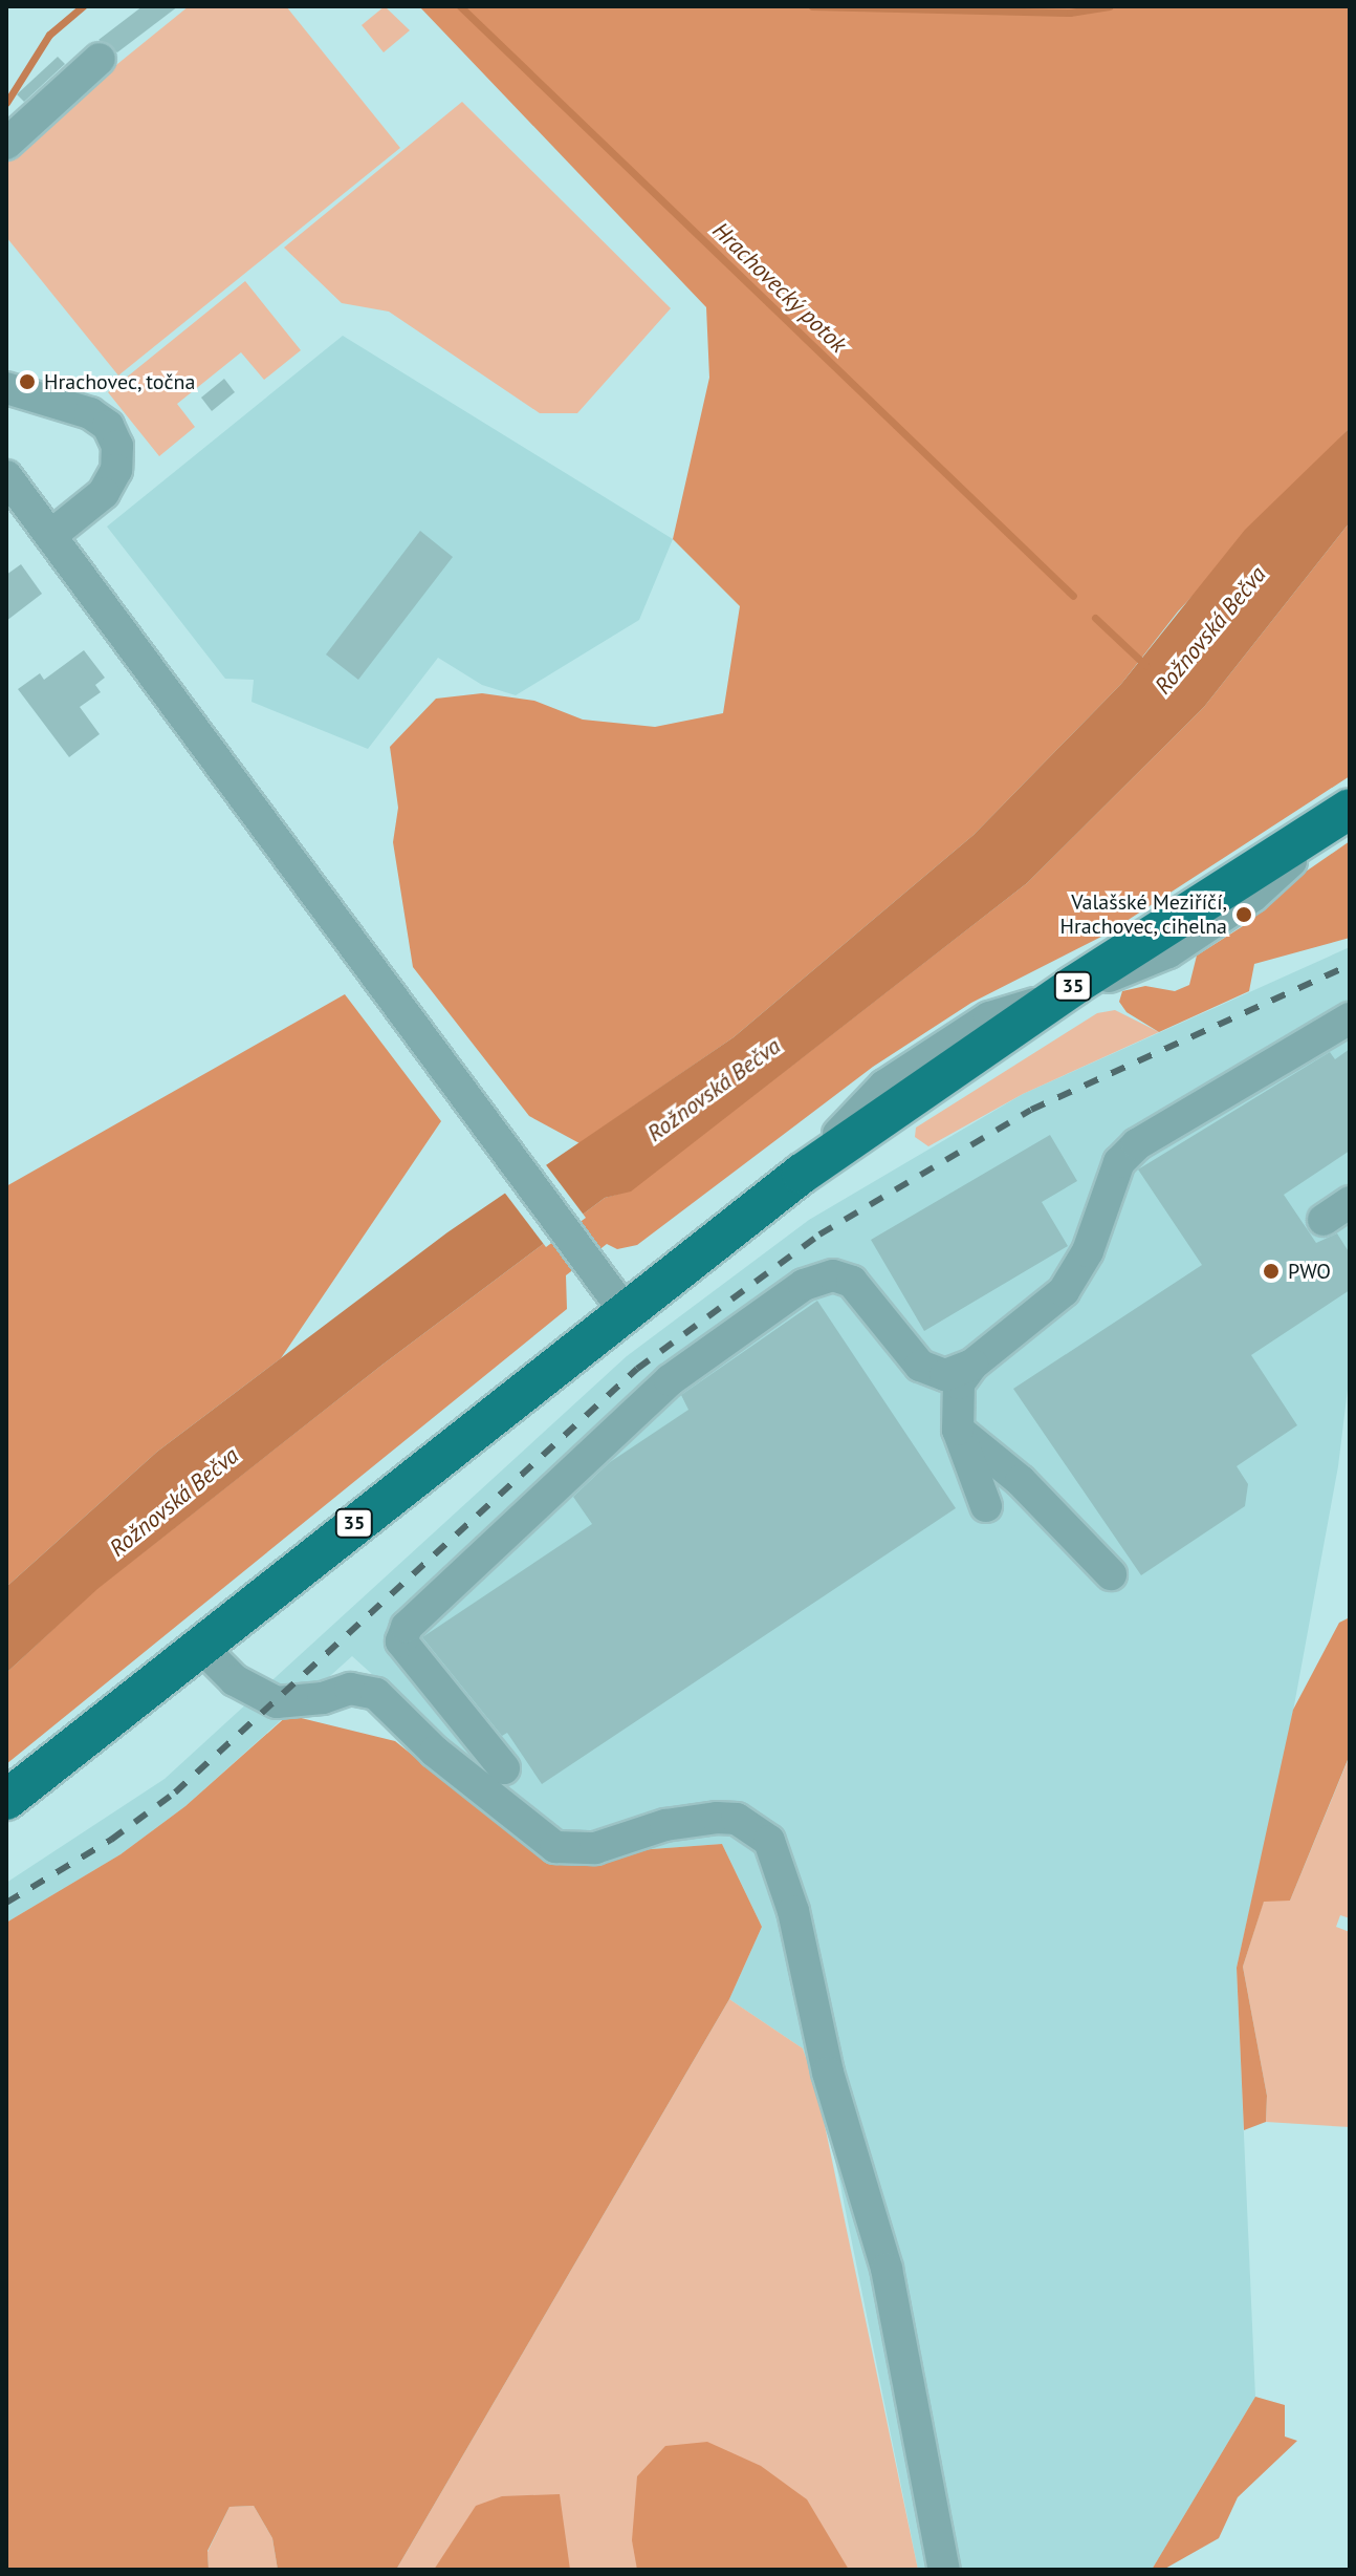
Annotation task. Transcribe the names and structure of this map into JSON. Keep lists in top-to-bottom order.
{
  "streets": {
    "main road": ["35"]
  },
  "water": ["Hrachovecký potok", "Rožnovská Bečva"],
  "places": ["Hrachovec, točna", "Valašské Meziříčí, Hrachovec, cihelna", "PWO"]
}
